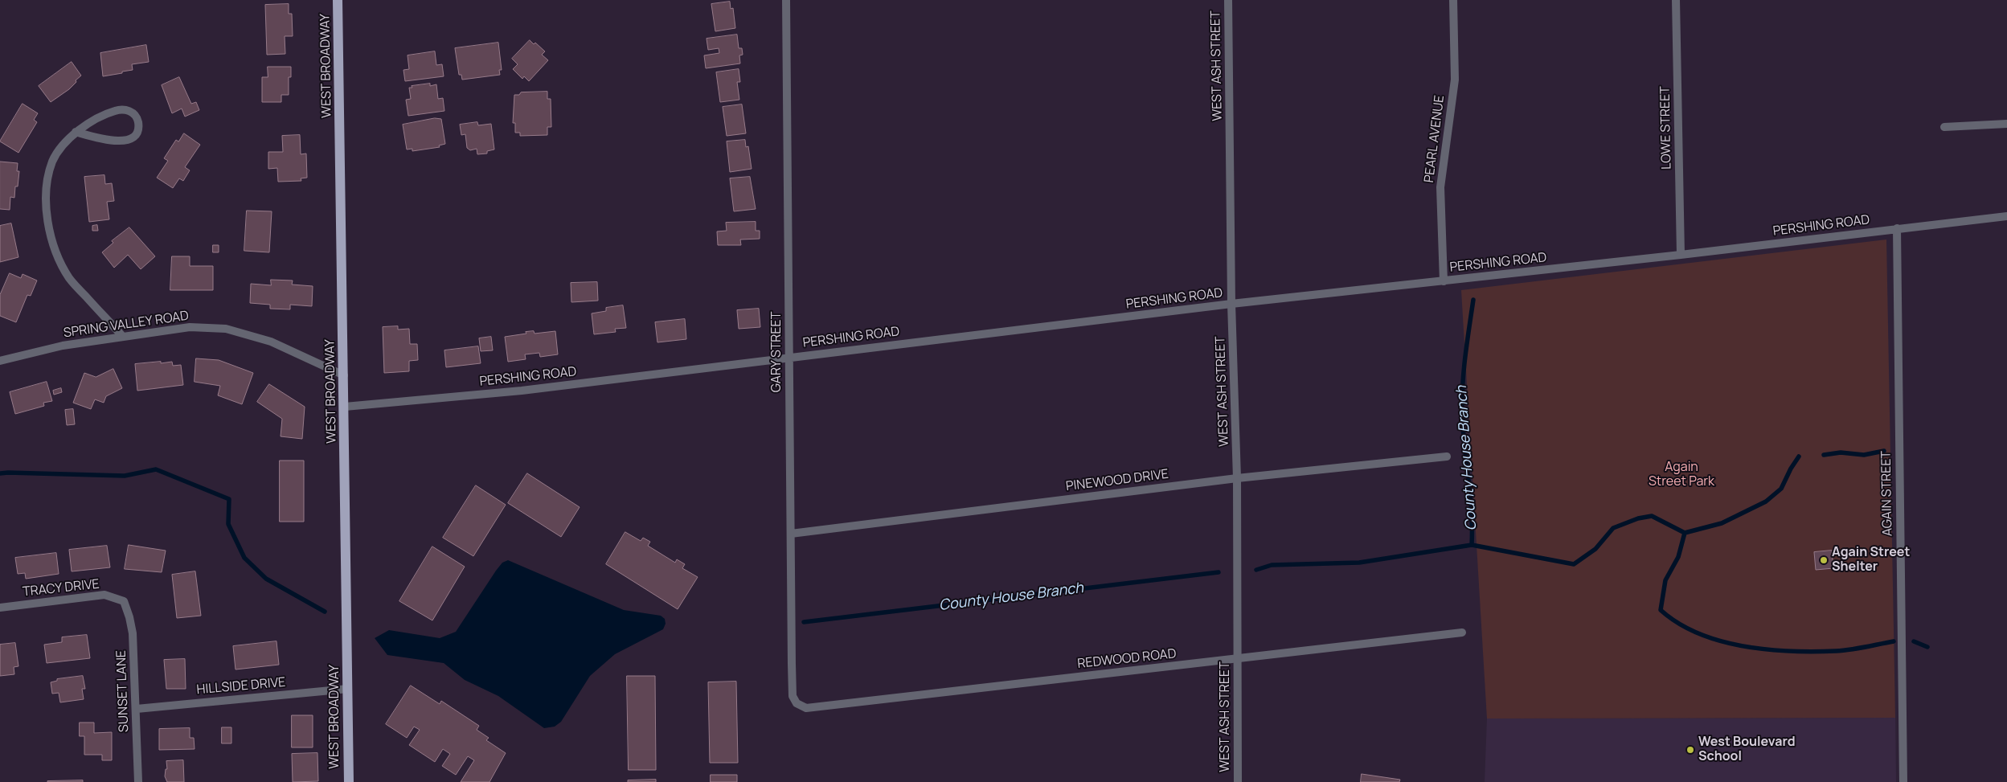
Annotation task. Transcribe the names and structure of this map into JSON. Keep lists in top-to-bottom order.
{
  "streets": {
    "main road": ["WEST BROADWAY"],
    "street": [
      "WEST ASH STREET",
      "LOWE STREET",
      "PEARL AVENUE",
      "PERSHING ROAD",
      "SPRING VALLEY ROAD",
      "GARY STREET",
      "PINEWOOD DRIVE",
      "AGAIN STREET",
      "TRACY DRIVE",
      "REDWOOD ROAD",
      "HILLSIDE DRIVE",
      "SUNSET LANE"
    ]
  },
  "crossings": [
    ["WEST BROADWAY", "PERSHING ROAD"],
    ["WEST BROADWAY", "SPRING VALLEY ROAD"],
    ["WEST BROADWAY", "HILLSIDE DRIVE"],
    ["WEST ASH STREET", "PERSHING ROAD"],
    ["WEST ASH STREET", "PINEWOOD DRIVE"],
    ["WEST ASH STREET", "REDWOOD ROAD"],
    ["LOWE STREET", "PERSHING ROAD"],
    ["PEARL AVENUE", "PERSHING ROAD"],
    ["PERSHING ROAD", "GARY STREET"],
    ["PERSHING ROAD", "AGAIN STREET"],
    ["GARY STREET", "PINEWOOD DRIVE"],
    ["GARY STREET", "REDWOOD ROAD"],
    ["TRACY DRIVE", "SUNSET LANE"],
    ["HILLSIDE DRIVE", "SUNSET LANE"]
  ],
  "water": ["County House Branch"],
  "parks": ["Again Street Park"],
  "places": ["Again Street Shelter", "West Boulevard School"]
}
